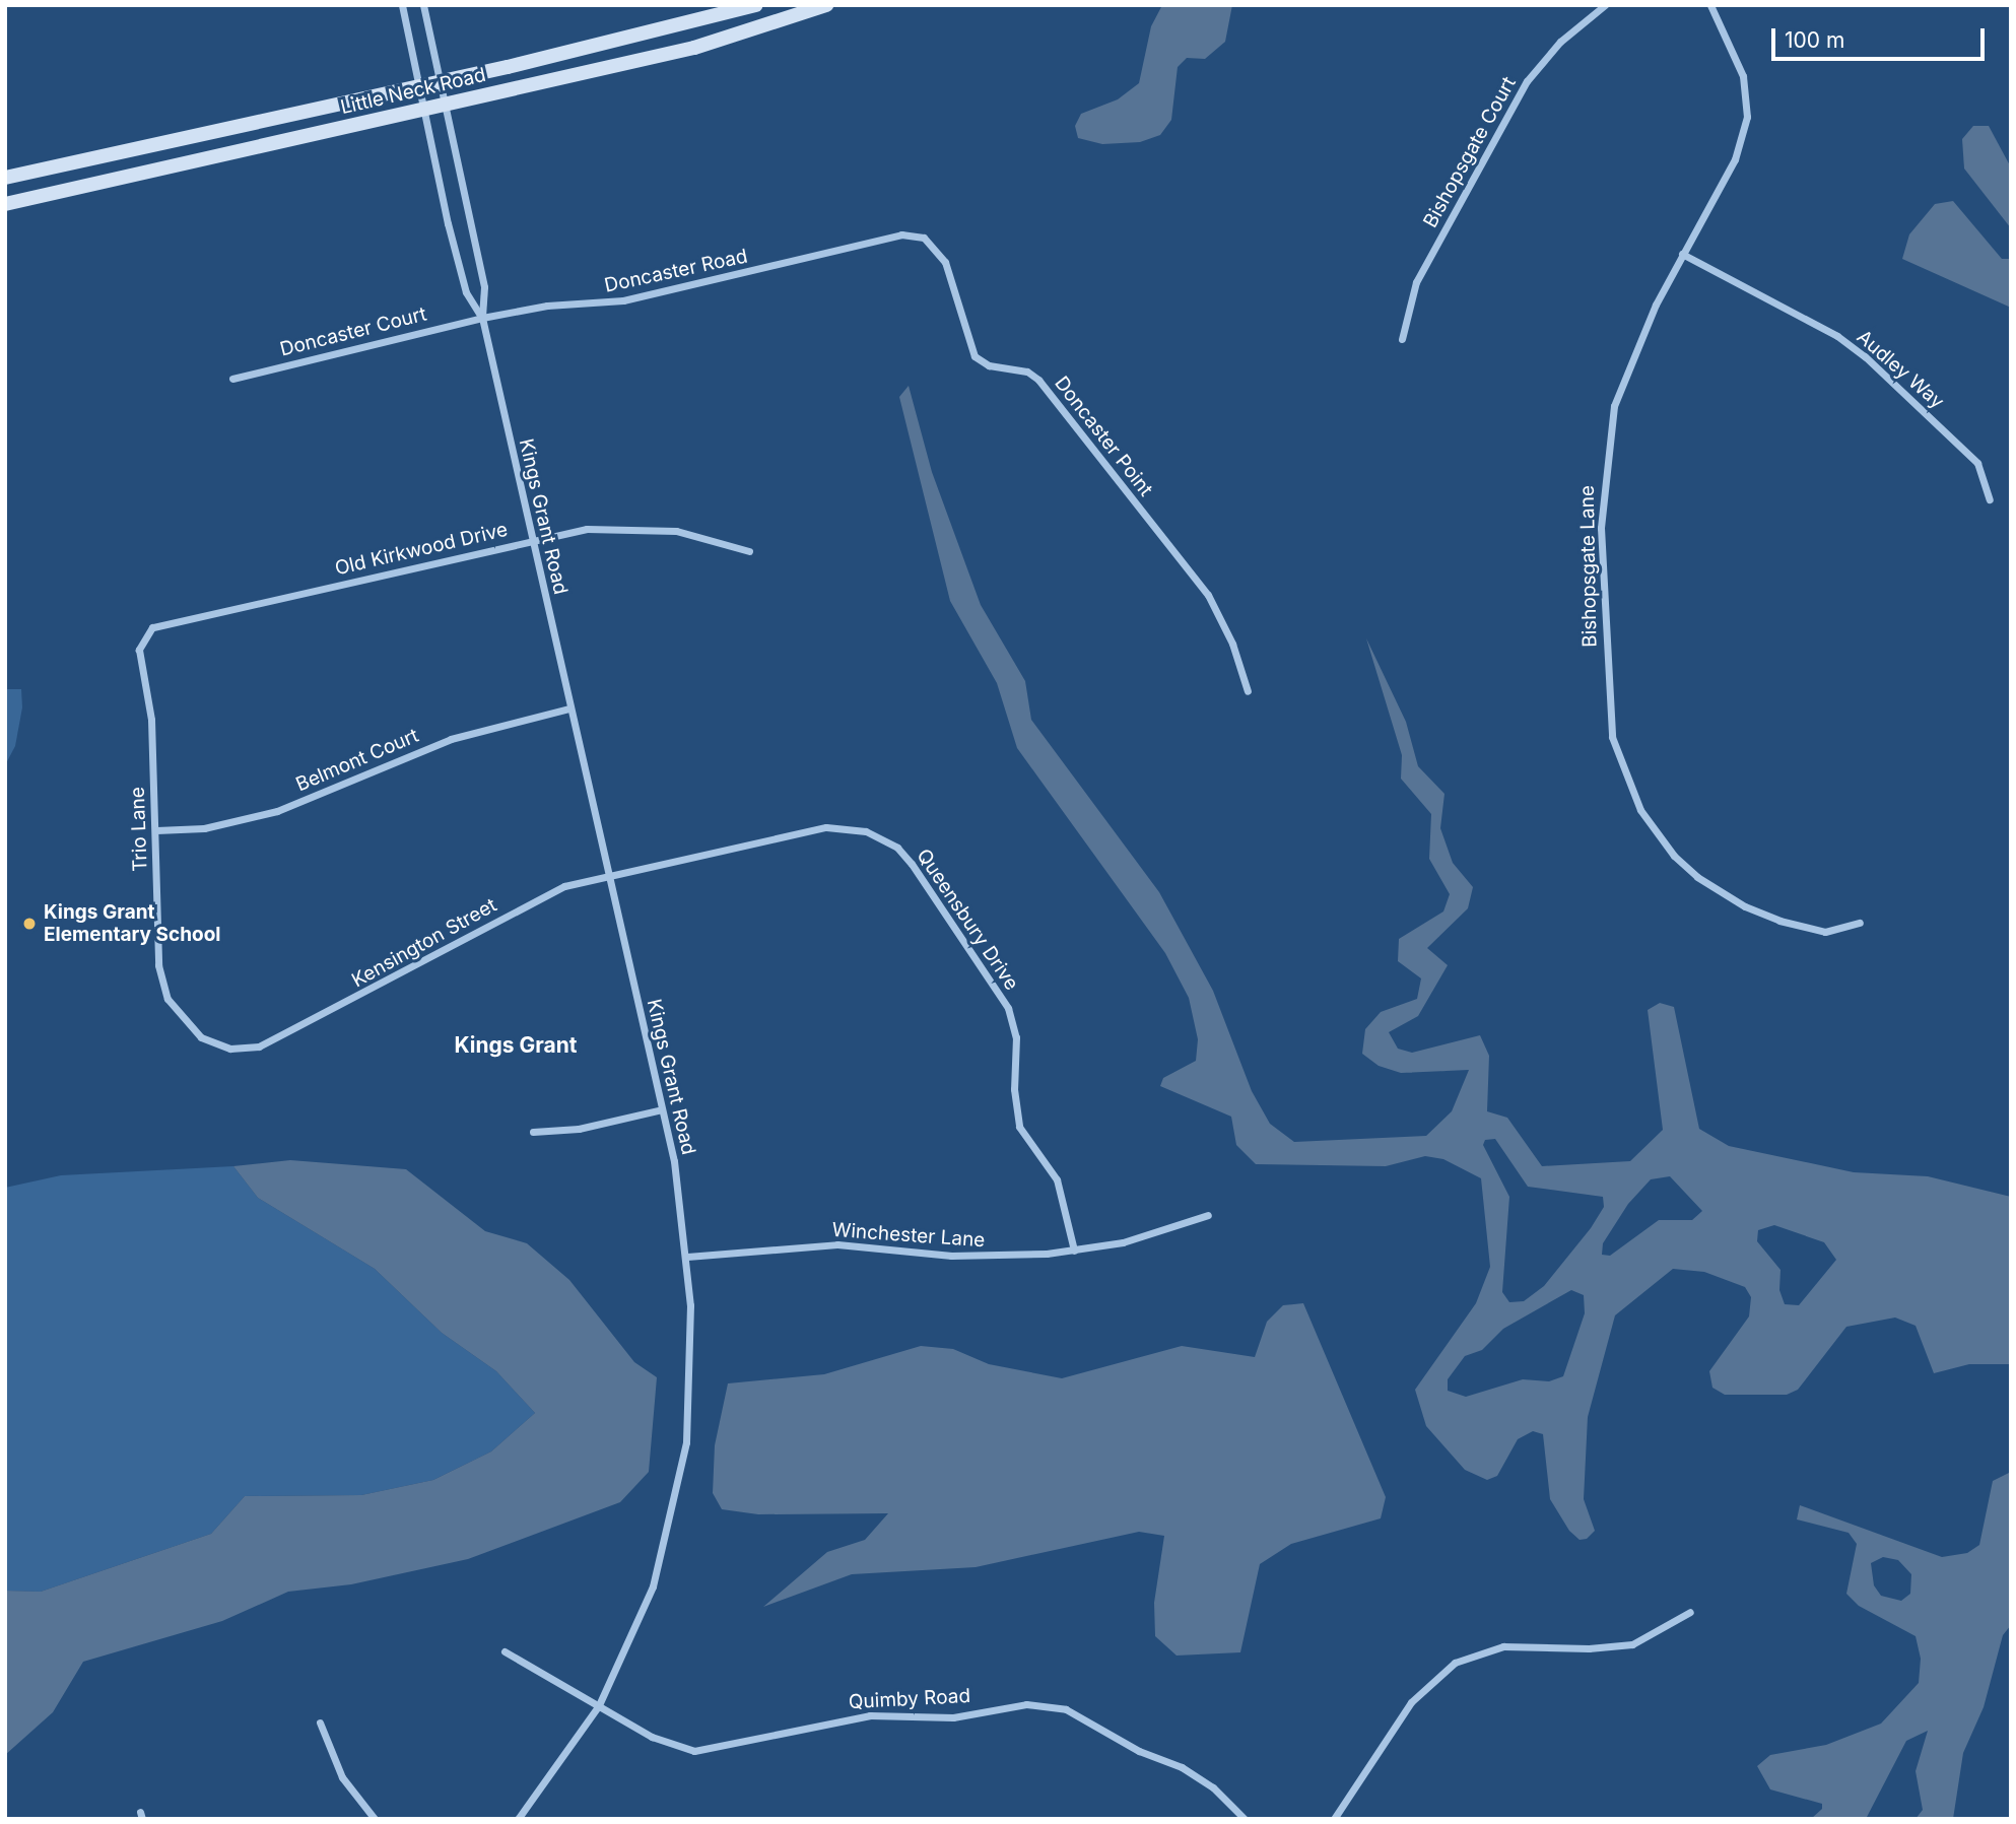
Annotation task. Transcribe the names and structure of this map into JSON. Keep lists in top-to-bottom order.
{
  "streets": {
    "street": [
      "Little Neck Road",
      "Bishopsgate Court",
      "Doncaster Road",
      "Doncaster Court",
      "Audley Way",
      "Doncaster Point",
      "Kings Grant Road",
      "Old Kirkwood Drive",
      "Bishopsgate Lane",
      "Belmont Court",
      "Trio Lane",
      "Queensbury Drive",
      "Kensington Street",
      "Winchester Lane",
      "Quimby Road"
    ]
  },
  "crossings": [
    ["Little Neck Road", "Kings Grant Road"],
    ["Doncaster Road", "Doncaster Court"],
    ["Doncaster Road", "Doncaster Point"],
    ["Doncaster Road", "Kings Grant Road"],
    ["Doncaster Court", "Kings Grant Road"],
    ["Audley Way", "Bishopsgate Lane"],
    ["Kings Grant Road", "Old Kirkwood Drive"],
    ["Kings Grant Road", "Belmont Court"],
    ["Kings Grant Road", "Queensbury Drive"],
    ["Kings Grant Road", "Kensington Street"],
    ["Kings Grant Road", "Winchester Lane"],
    ["Kings Grant Road", "Quimby Road"],
    ["Old Kirkwood Drive", "Trio Lane"],
    ["Belmont Court", "Trio Lane"],
    ["Trio Lane", "Kensington Street"],
    ["Queensbury Drive", "Kensington Street"],
    ["Queensbury Drive", "Winchester Lane"]
  ],
  "districts": ["Kings Grant"],
  "places": ["Kings Grant Elementary School"],
  "scale_bar": "100 m"
}
